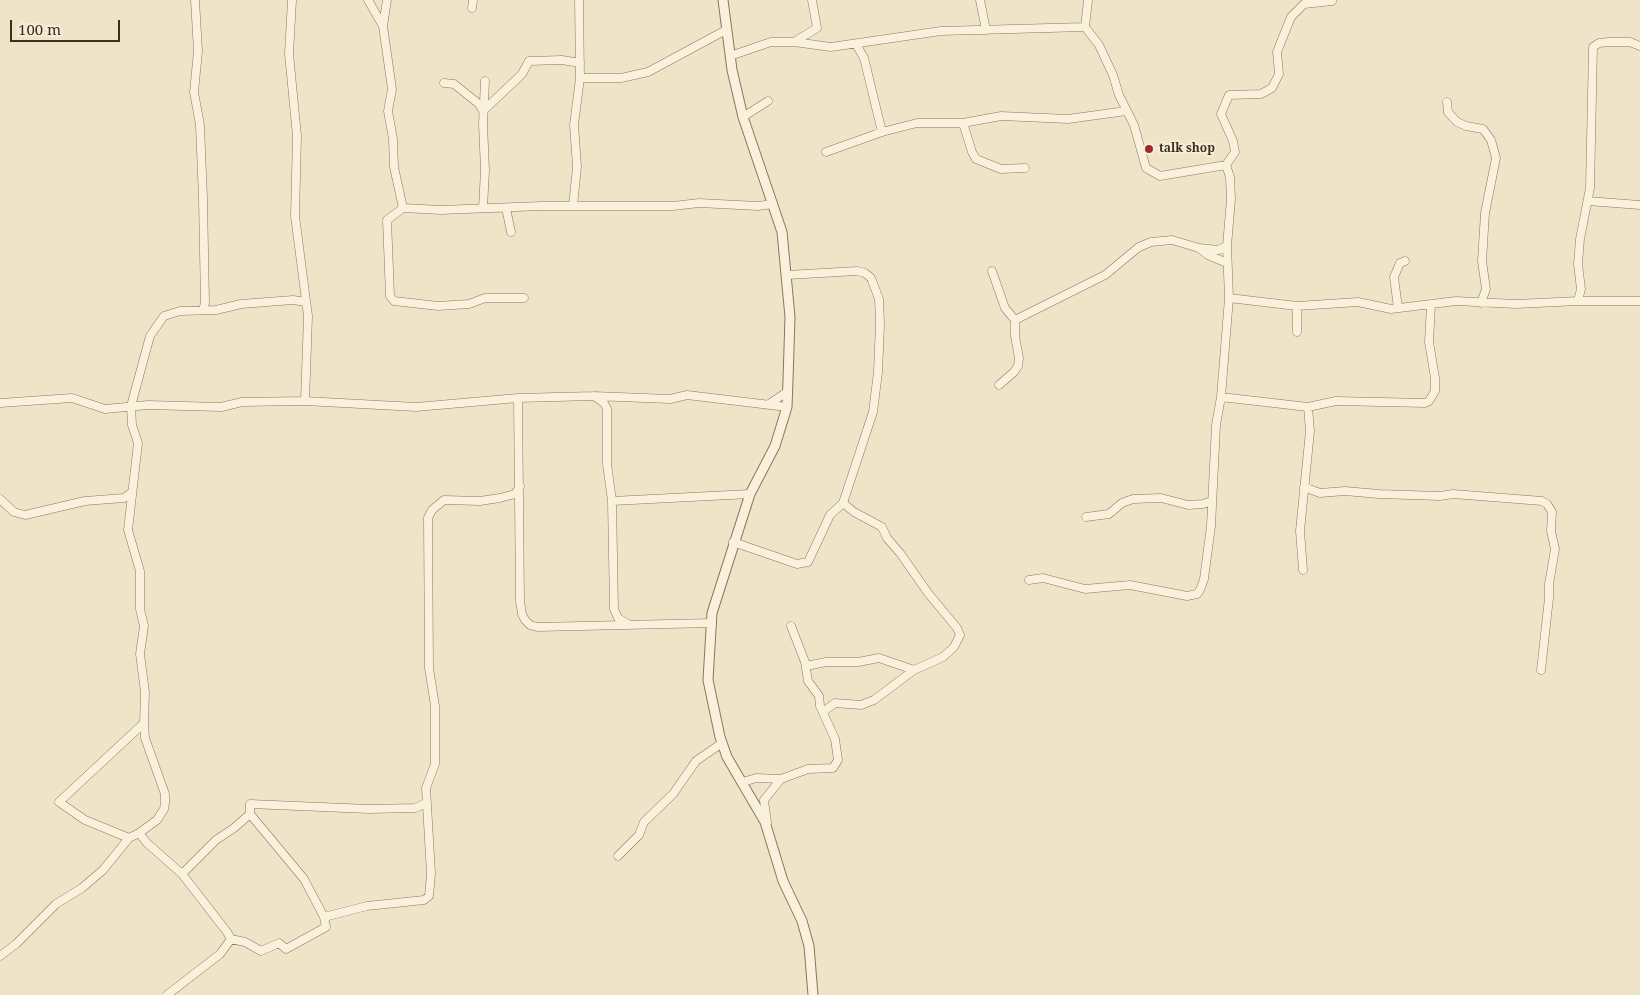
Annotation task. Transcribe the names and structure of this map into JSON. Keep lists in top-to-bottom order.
{
  "places": ["talk shop"],
  "scale_bar": "100 m"
}
